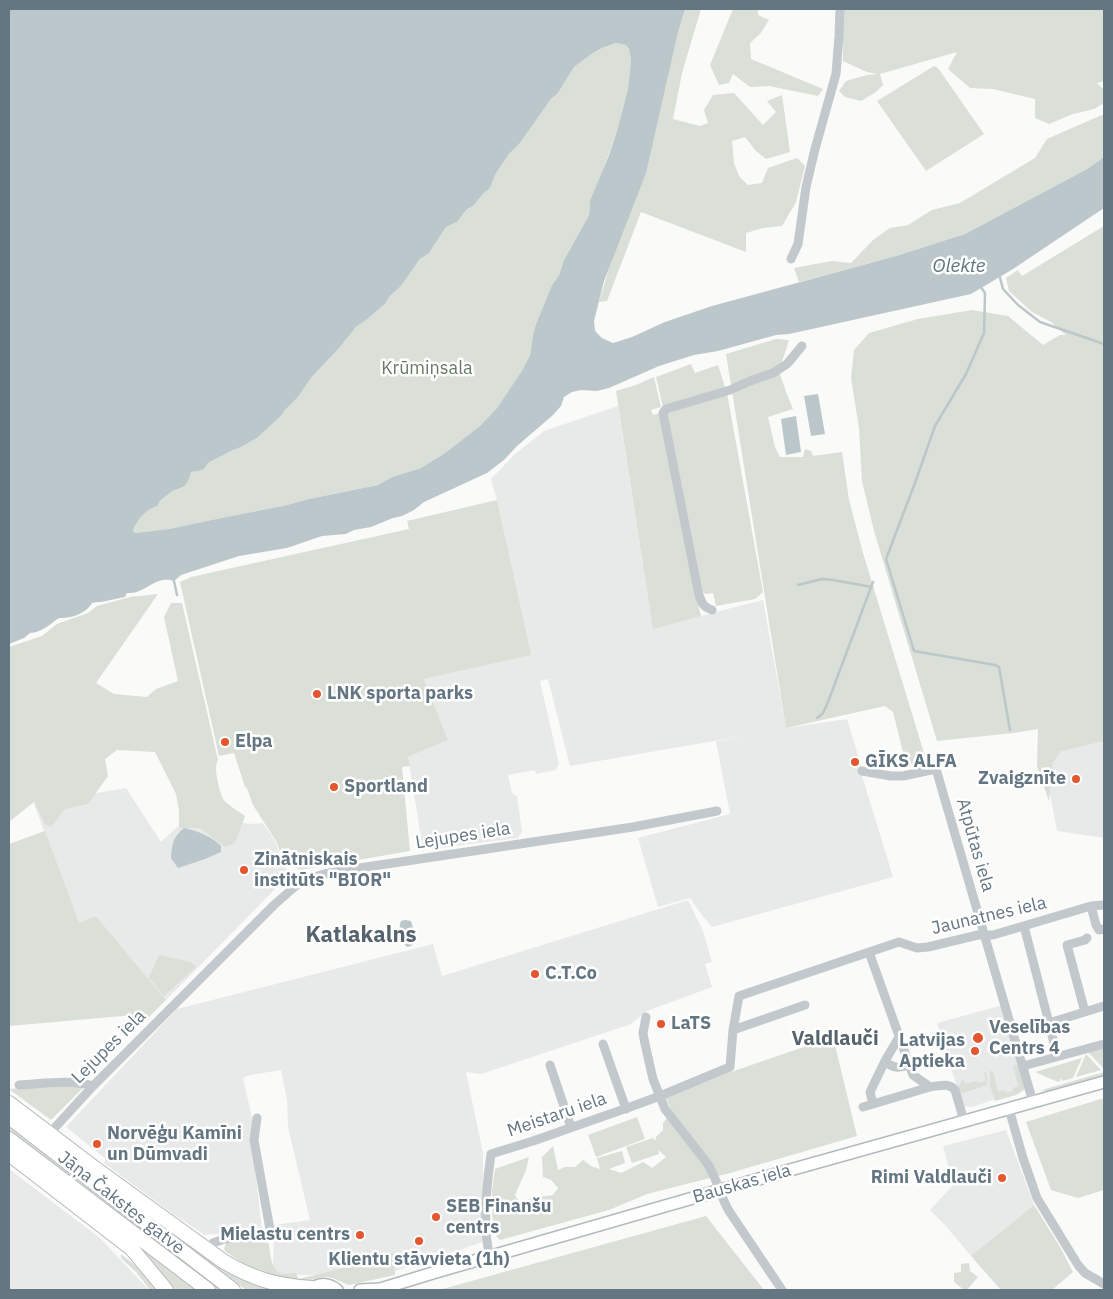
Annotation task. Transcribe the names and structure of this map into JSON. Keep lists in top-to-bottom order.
{
  "streets": {
    "highway": ["Jāņa Čakstes gatve"],
    "main road": ["Bauskas iela"],
    "street": [
      "Lejupes iela",
      "Atpūtas iela",
      "Jaunatnes iela",
      "Meistaru iela"
    ]
  },
  "crossings": [
    ["Atpūtas iela", "Jaunatnes iela"],
    ["Atpūtas iela", "Bauskas iela"],
    ["Jaunatnes iela", "Meistaru iela"],
    ["Meistaru iela", "Bauskas iela"]
  ],
  "districts": ["Katlakalns", "Valdlauči"],
  "water": ["Olekte"],
  "parks": ["Krūmiņsala"],
  "places": [
    "LNK sporta parks",
    "Elpa",
    "GĪKS ALFA",
    "Zvaigznīte",
    "Sportland",
    "Zinātniskais institūts \"BIOR\"",
    "C.T.Co",
    "LaTS",
    "Veselības Centrs 4",
    "Latvijas Aptieka",
    "Norvēģu Kamīni un Dūmvadi",
    "Rimi Valdlauči",
    "SEB Finanšu centrs",
    "Mielastu centrs",
    "Klientu stāvvieta (1h)"
  ]
}
